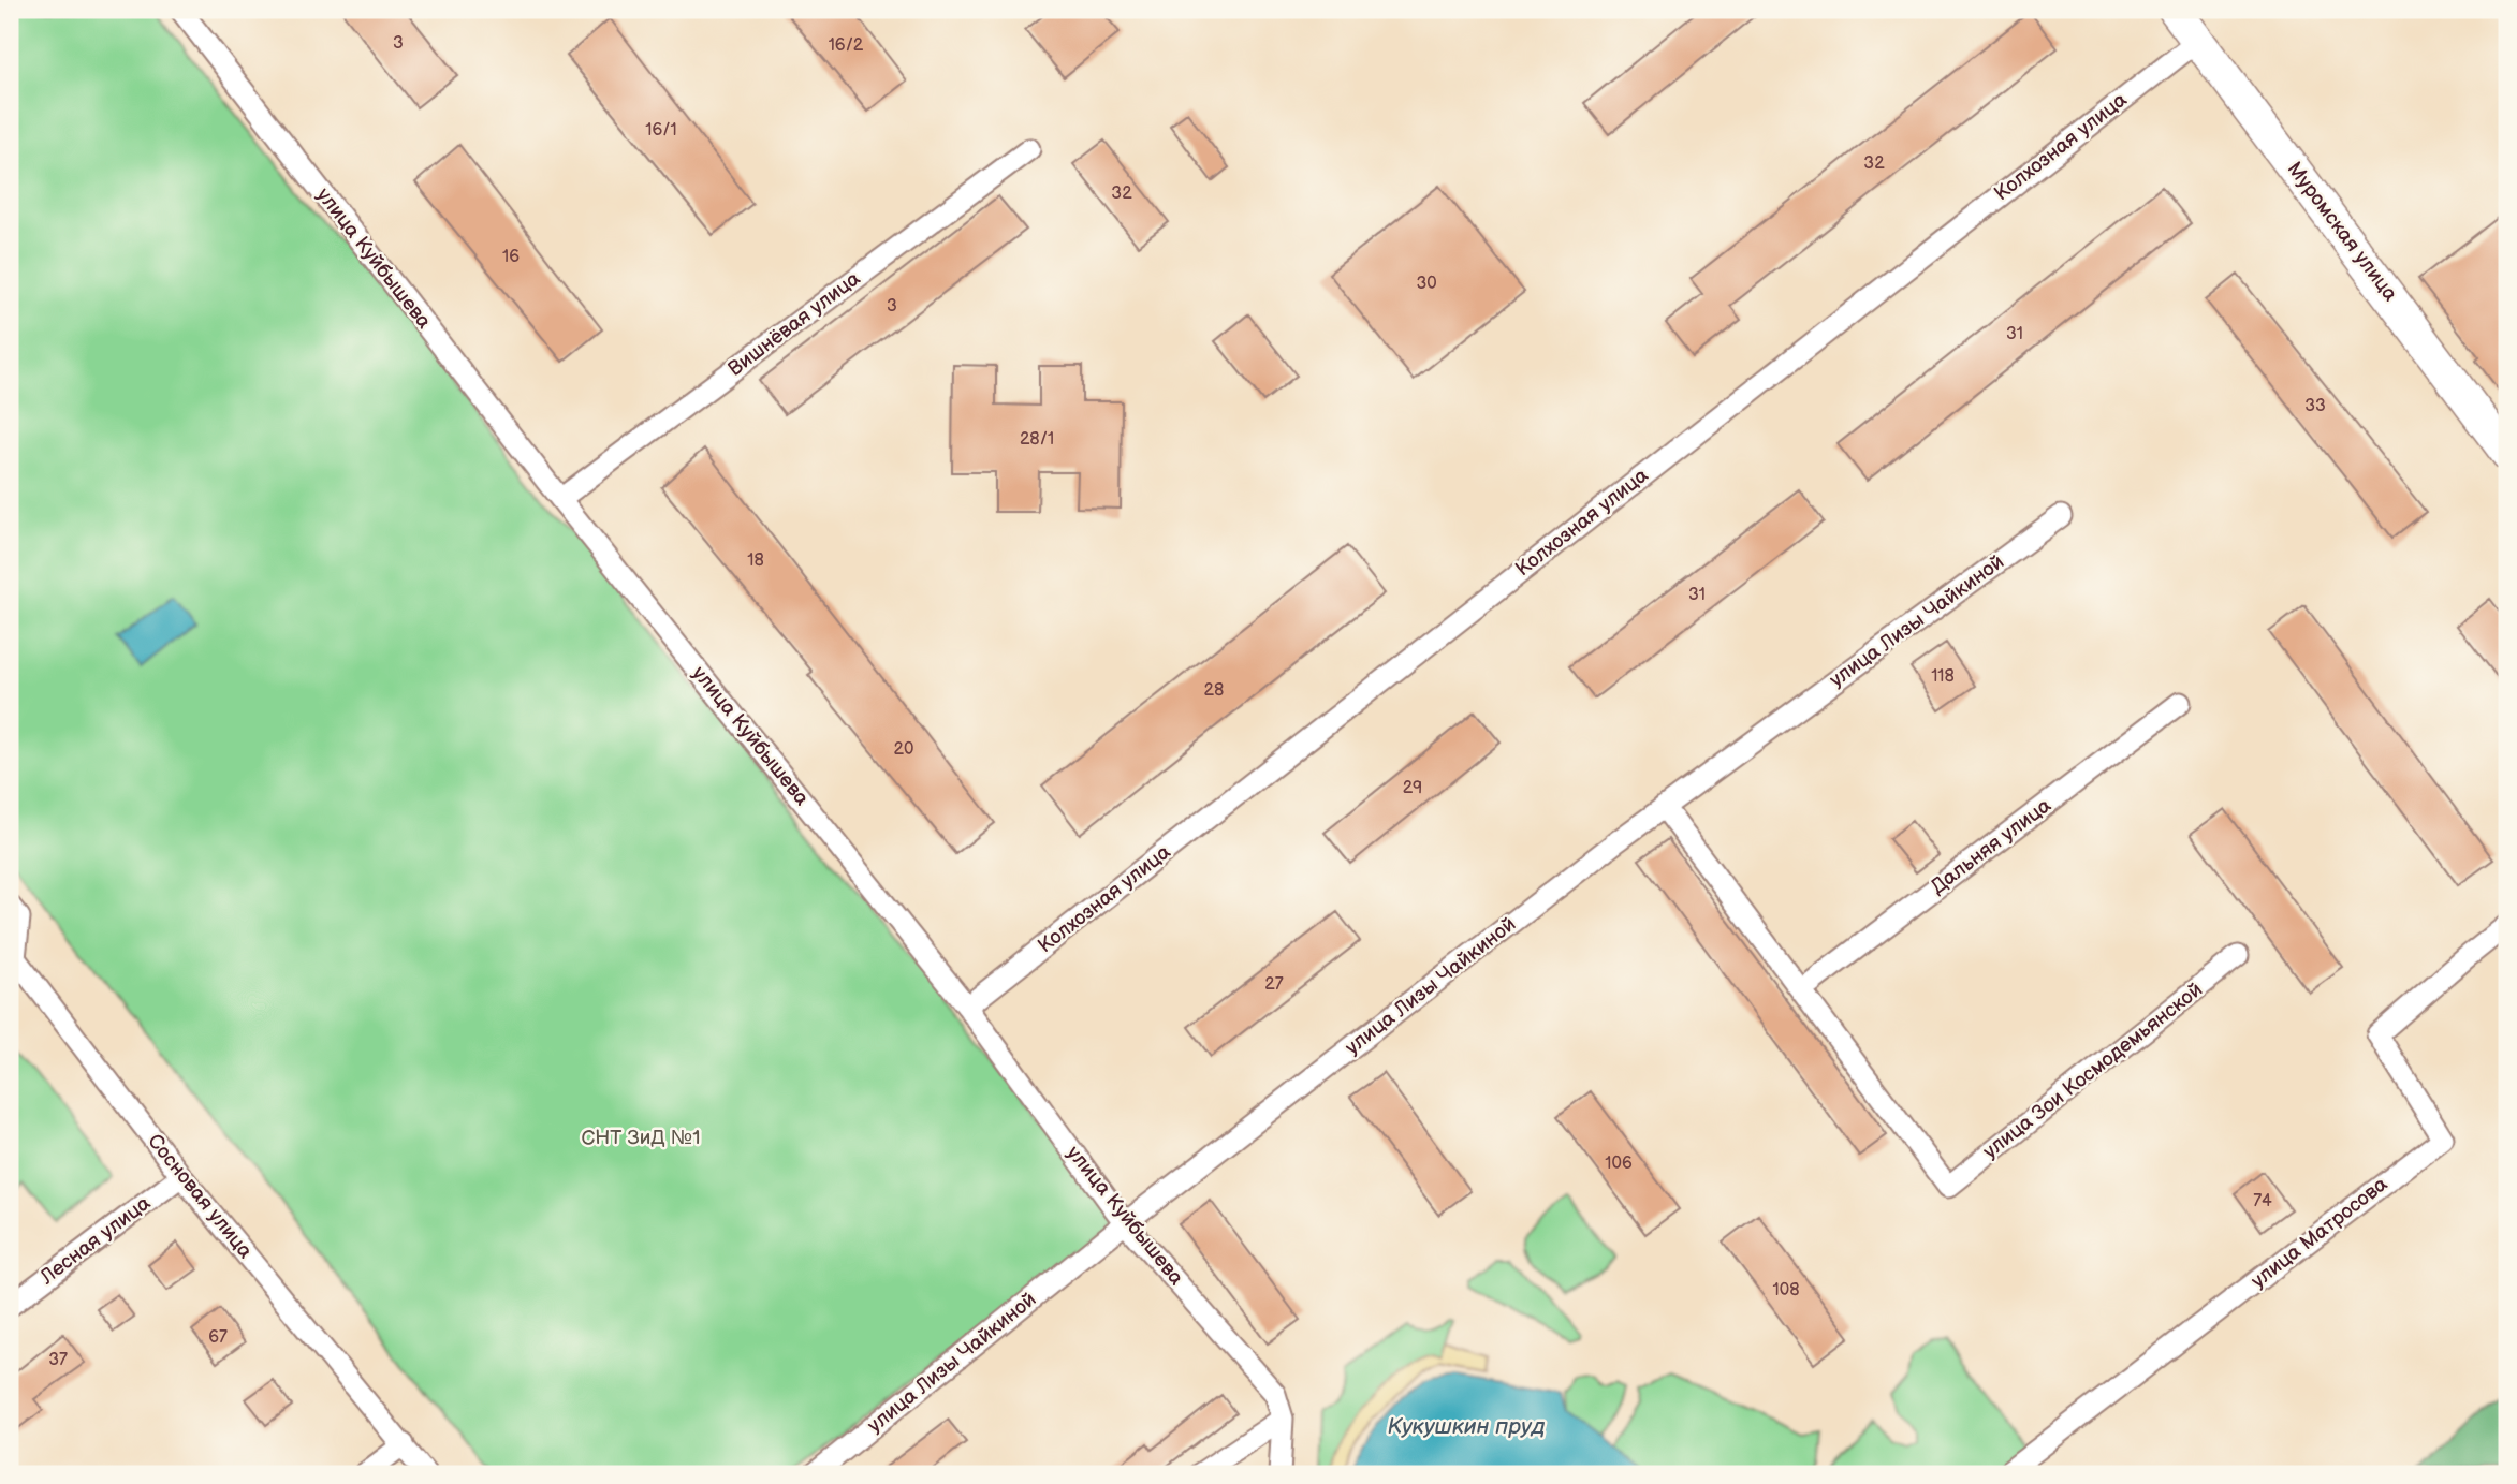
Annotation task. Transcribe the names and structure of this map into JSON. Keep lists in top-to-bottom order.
{
  "streets": {
    "main road": ["Муромская улица"],
    "street": [
      "Колхозная улица",
      "улица Куйбышева",
      "Вишнёвая улица",
      "улица Лизы Чайкиной",
      "Дальняя улица",
      "улица Зои Космодемьянской",
      "Сосновая улица",
      "улица Матросова",
      "Лесная улица"
    ]
  },
  "crossings": [
    ["Колхозная улица", "Муромская улица"],
    ["Колхозная улица", "улица Куйбышева"],
    ["улица Куйбышева", "Вишнёвая улица"],
    ["улица Куйбышева", "улица Лизы Чайкиной"],
    ["Дальняя улица", "улица Зои Космодемьянской"],
    ["Сосновая улица", "Лесная улица"]
  ],
  "water": ["Кукушкин пруд"],
  "parks": ["СНТ ЗиД №1"],
  "house_numbers": [
    "3",
    "16/2",
    "16/1",
    "32",
    "32",
    "16",
    "30",
    "3",
    "31",
    "33",
    "28/1",
    "18",
    "31",
    "118",
    "28",
    "20",
    "29",
    "27",
    "106",
    "74",
    "108",
    "67",
    "37"
  ]
}
